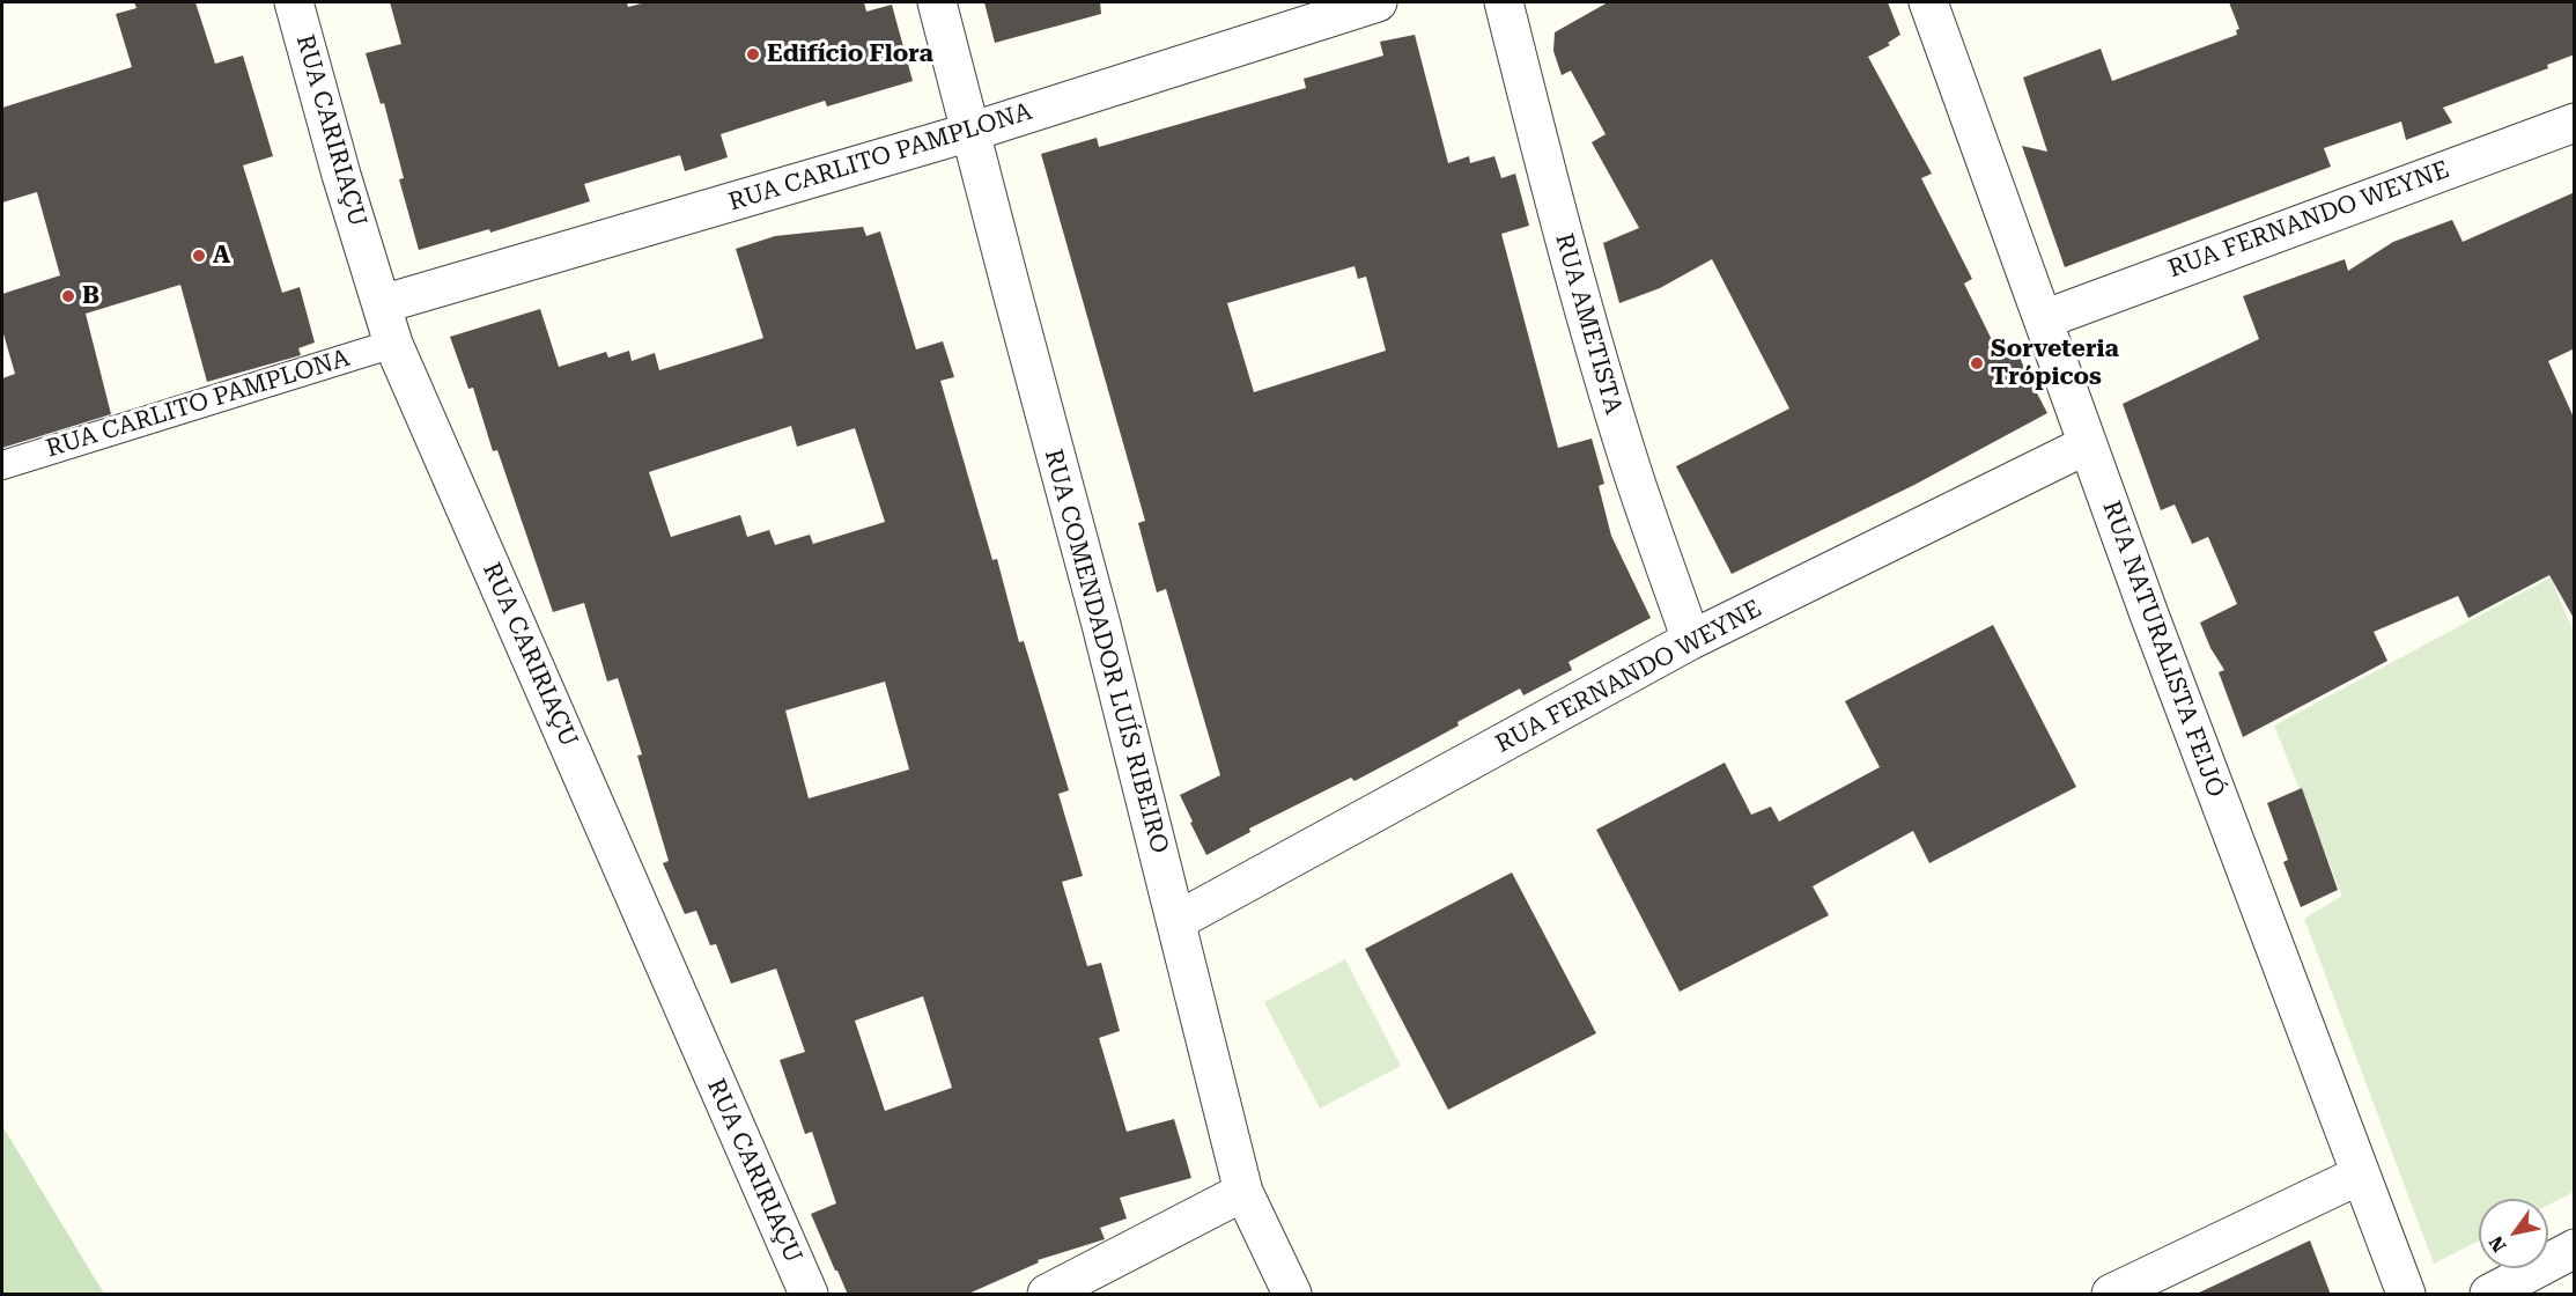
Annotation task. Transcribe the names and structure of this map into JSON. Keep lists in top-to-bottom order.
{
  "streets": {
    "street": [
      "RUA CARIRIAÇU",
      "RUA CARLITO PAMPLONA",
      "RUA FERNANDO WEYNE",
      "RUA AMETISTA",
      "RUA NATURALISTA FEIJÓ",
      "RUA COMENDADOR LUÍS RIBEIRO"
    ]
  },
  "crossings": [
    ["RUA CARIRIAÇU", "RUA CARLITO PAMPLONA"],
    ["RUA CARLITO PAMPLONA", "RUA COMENDADOR LUÍS RIBEIRO"],
    ["RUA FERNANDO WEYNE", "RUA AMETISTA"],
    ["RUA FERNANDO WEYNE", "RUA NATURALISTA FEIJÓ"],
    ["RUA FERNANDO WEYNE", "RUA COMENDADOR LUÍS RIBEIRO"]
  ],
  "places": [
    "Edifício Flora",
    "A",
    "B",
    "Sorveteria Trópicos"
  ],
  "north": "bottom left"
}
